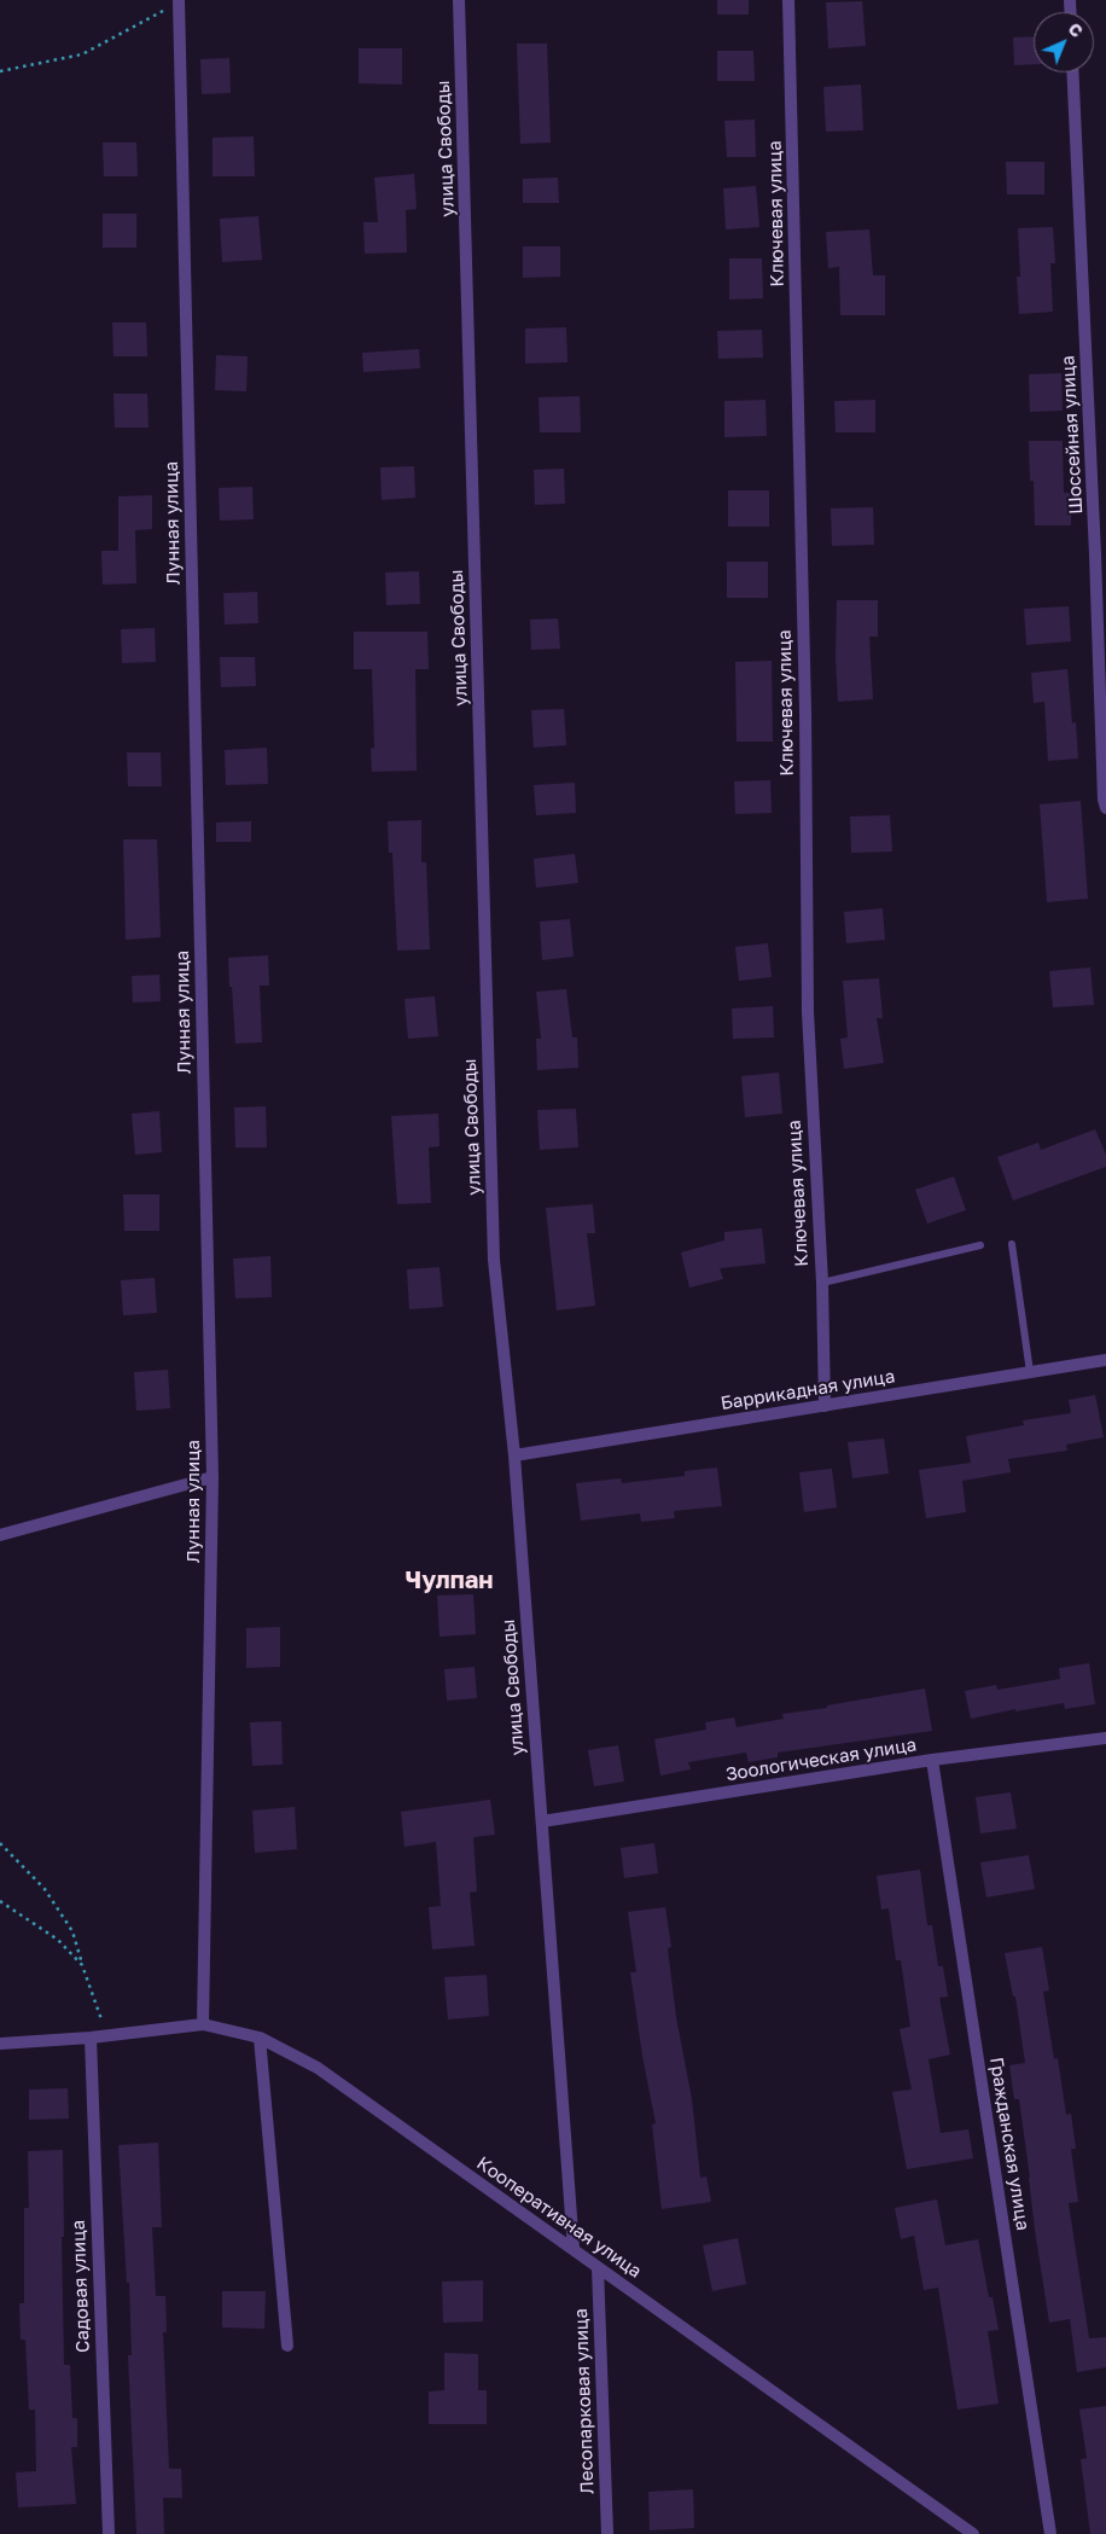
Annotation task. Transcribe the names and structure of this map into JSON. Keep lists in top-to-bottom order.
{
  "streets": {
    "street": [
      "улица Свободы",
      "Ключевая улица",
      "Шоссейная улица",
      "Лунная улица",
      "Баррикадная улица",
      "Зоологическая улица",
      "Гражданская улица",
      "Кооперативная улица",
      "Садовая улица",
      "Лесопарковая улица"
    ]
  },
  "crossings": [
    ["улица Свободы", "Баррикадная улица"],
    ["улица Свободы", "Зоологическая улица"],
    ["улица Свободы", "Кооперативная улица"],
    ["Ключевая улица", "Баррикадная улица"],
    ["Лунная улица", "Кооперативная улица"],
    ["Зоологическая улица", "Гражданская улица"],
    ["Кооперативная улица", "Садовая улица"],
    ["Кооперативная улица", "Лесопарковая улица"]
  ],
  "districts": ["Чулпан"],
  "north": "top right"
}
